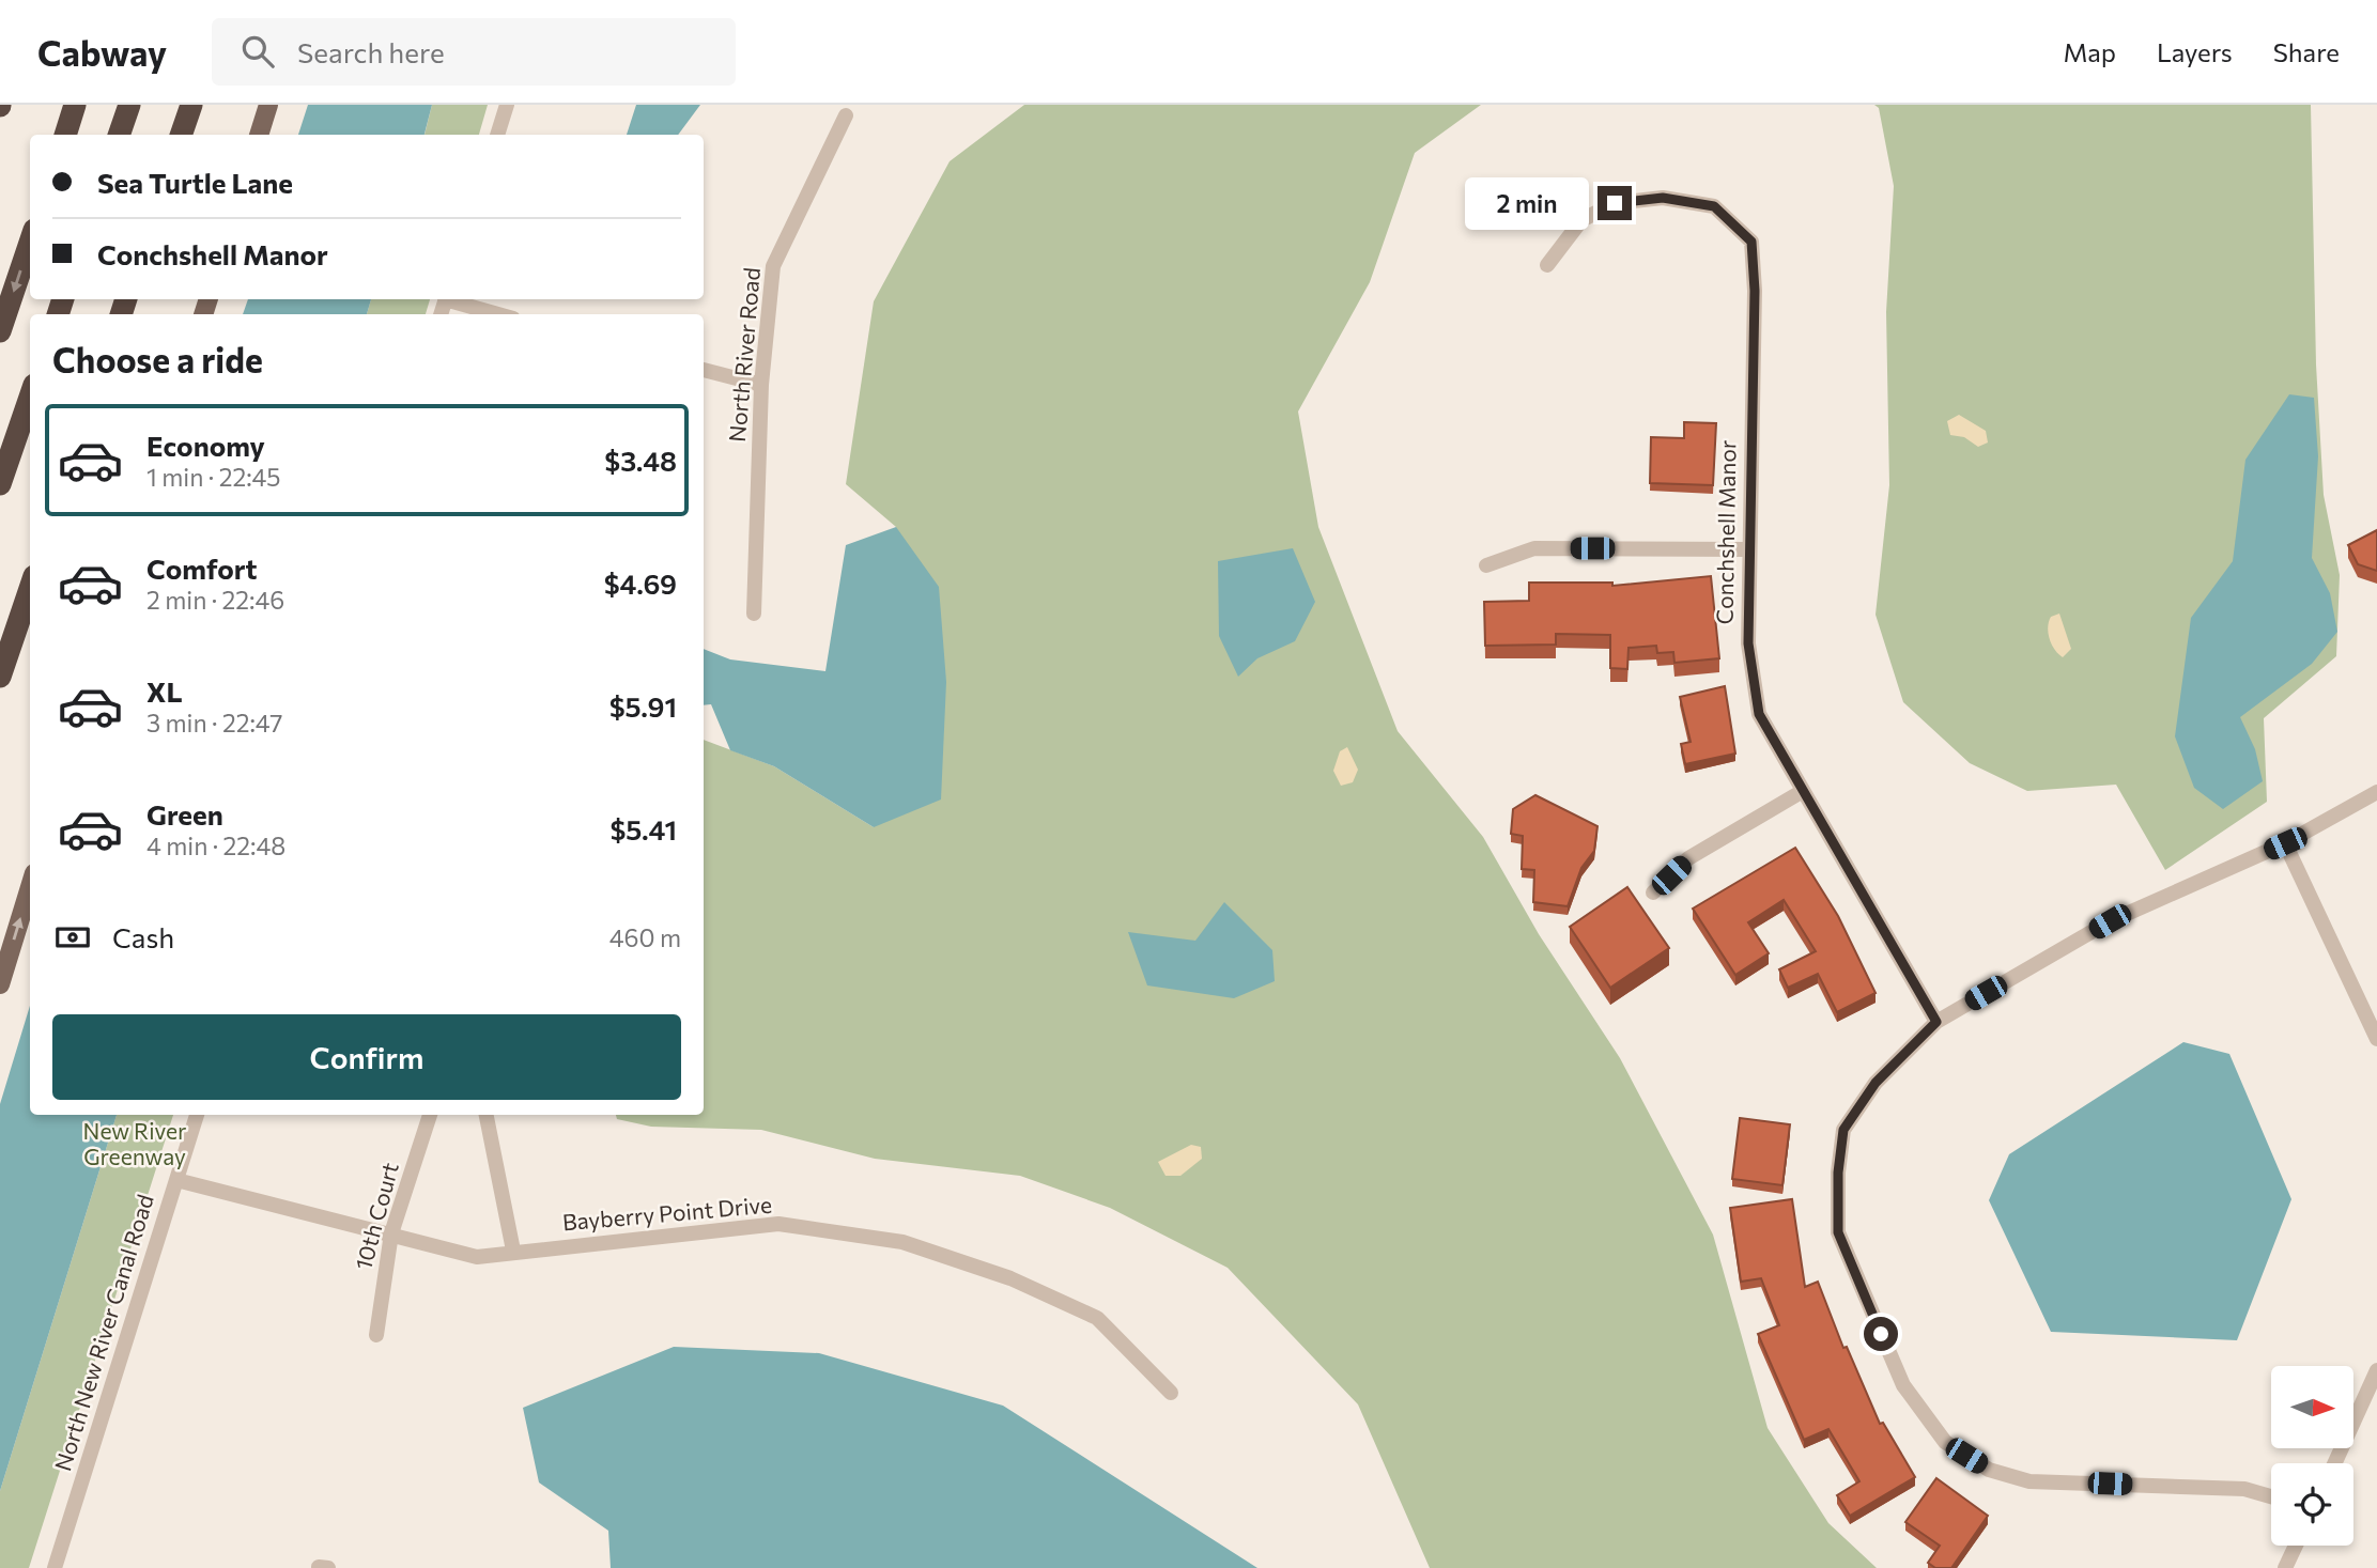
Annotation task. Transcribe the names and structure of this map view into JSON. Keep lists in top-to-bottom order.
{
  "streets": {
    "street": [
      "North River Road",
      "Conchshell Manor",
      "Bayberry Point Drive",
      "10th Court",
      "North New River Canal Road"
    ]
  },
  "crossings": [
    ["Bayberry Point Drive", "10th Court"],
    ["Bayberry Point Drive", "North New River Canal Road"]
  ],
  "parks": ["New River Greenway"],
  "north": "right",
  "page": {
    "header": "Cabway",
    "search": "Search here",
    "nav": ["Map", "Layers", "Share"],
    "banner": ["Sea Turtle Lane", "Conchshell Manor"],
    "bubble": "2 min",
    "heading": "Choose a ride",
    "list": [
      {
        "name": "Economy",
        "note": "1 min · 22:45",
        "value": "$3.48"
      },
      {
        "name": "Comfort",
        "note": "2 min · 22:46",
        "value": "$4.69"
      },
      {
        "name": "XL",
        "note": "3 min · 22:47",
        "value": "$5.91"
      },
      {
        "name": "Green",
        "note": "4 min · 22:48",
        "value": "$5.41"
      }
    ],
    "pay": ["Cash", "460 m"],
    "buttons": "Confirm"
  }
}
